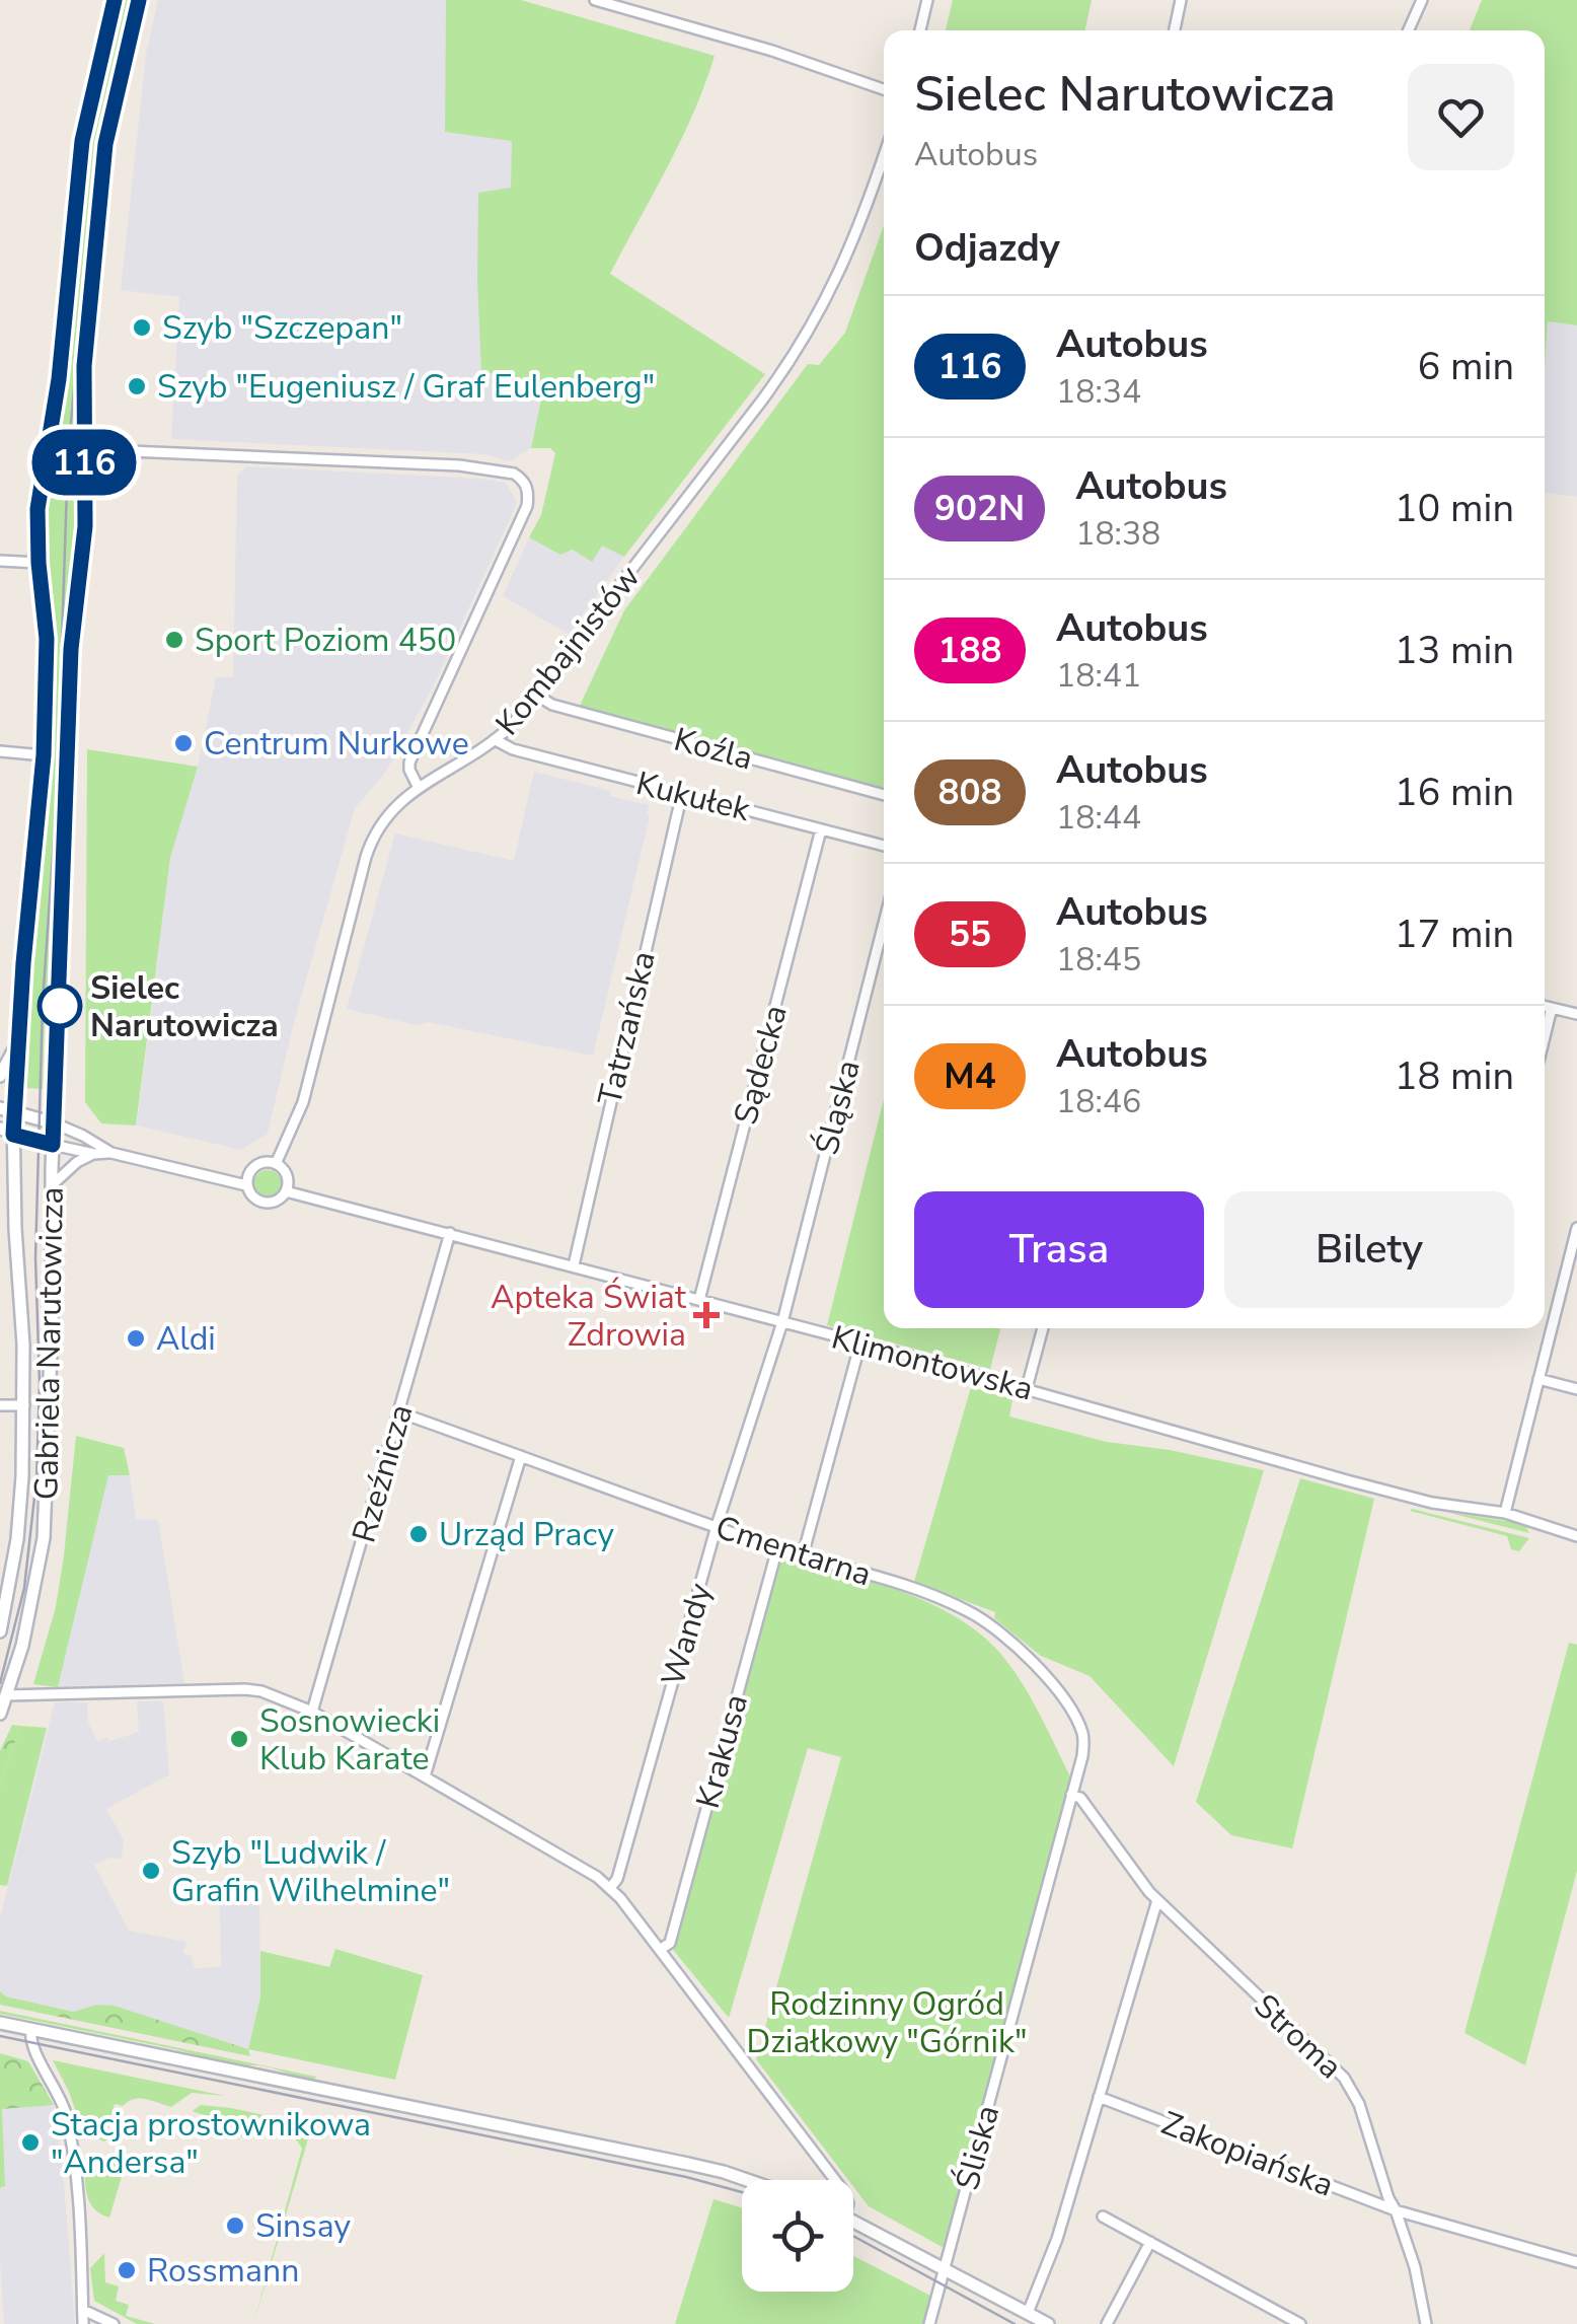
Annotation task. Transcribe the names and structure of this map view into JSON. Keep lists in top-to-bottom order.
{
  "streets": {
    "street": [
      "Kombajnistów",
      "Koźla",
      "Kukułek",
      "Tatrzańska",
      "Sądecka",
      "Śląska",
      "Gabriela Narutowicza",
      "Klimontowska",
      "Rzeźnicza",
      "Cmentarna",
      "Wandy",
      "Krakusa",
      "Stroma",
      "Śliska",
      "Zakopiańska"
    ]
  },
  "crossings": [
    ["Kombajnistów", "Koźla"],
    ["Kombajnistów", "Kukułek"],
    ["Kombajnistów", "Klimontowska"],
    ["Kukułek", "Tatrzańska"],
    ["Kukułek", "Sądecka"],
    ["Tatrzańska", "Klimontowska"],
    ["Sądecka", "Klimontowska"],
    ["Śląska", "Klimontowska"],
    ["Śląska", "Wandy"],
    ["Klimontowska", "Rzeźnicza"],
    ["Klimontowska", "Wandy"],
    ["Rzeźnicza", "Cmentarna"],
    ["Cmentarna", "Wandy"],
    ["Cmentarna", "Krakusa"],
    ["Cmentarna", "Stroma"],
    ["Cmentarna", "Śliska"],
    ["Stroma", "Śliska"],
    ["Stroma", "Zakopiańska"]
  ],
  "parks": ["Rodzinny Ogród Działkowy \"Górnik\""],
  "places": {
    "other": [
      "Szyb \"Szczepan\"",
      "Szyb \"Eugeniusz / Graf Eulenberg\"",
      "Sport Poziom 450",
      "Centrum Nurkowe",
      "Sielec Narutowicza",
      "Aldi",
      "Urząd Pracy",
      "Sosnowiecki Klub Karate",
      "Szyb \"Ludwik / Grafin Wilhelmine\"",
      "Stacja prostownikowa \"Andersa\"",
      "Sinsay",
      "Rossmann"
    ],
    "health": ["Apteka Świat Zdrowia"]
  },
  "lines": ["bus line 116"],
  "page": {
    "on_map": "116",
    "heading": [
      ["Sielec Narutowicza", "Autobus"],
      "Odjazdy"
    ],
    "list": [
      {
        "mark": "116",
        "name": "Autobus",
        "note": "18:34",
        "value": "6 min"
      },
      {
        "mark": "902N",
        "name": "Autobus",
        "note": "18:38",
        "value": "10 min"
      },
      {
        "mark": "188",
        "name": "Autobus",
        "note": "18:41",
        "value": "13 min"
      },
      {
        "mark": "808",
        "name": "Autobus",
        "note": "18:44",
        "value": "16 min"
      },
      {
        "mark": "55",
        "name": "Autobus",
        "note": "18:45",
        "value": "17 min"
      },
      {
        "mark": "M4",
        "name": "Autobus",
        "note": "18:46",
        "value": "18 min"
      }
    ],
    "buttons": ["Trasa", "Bilety"]
  }
}
